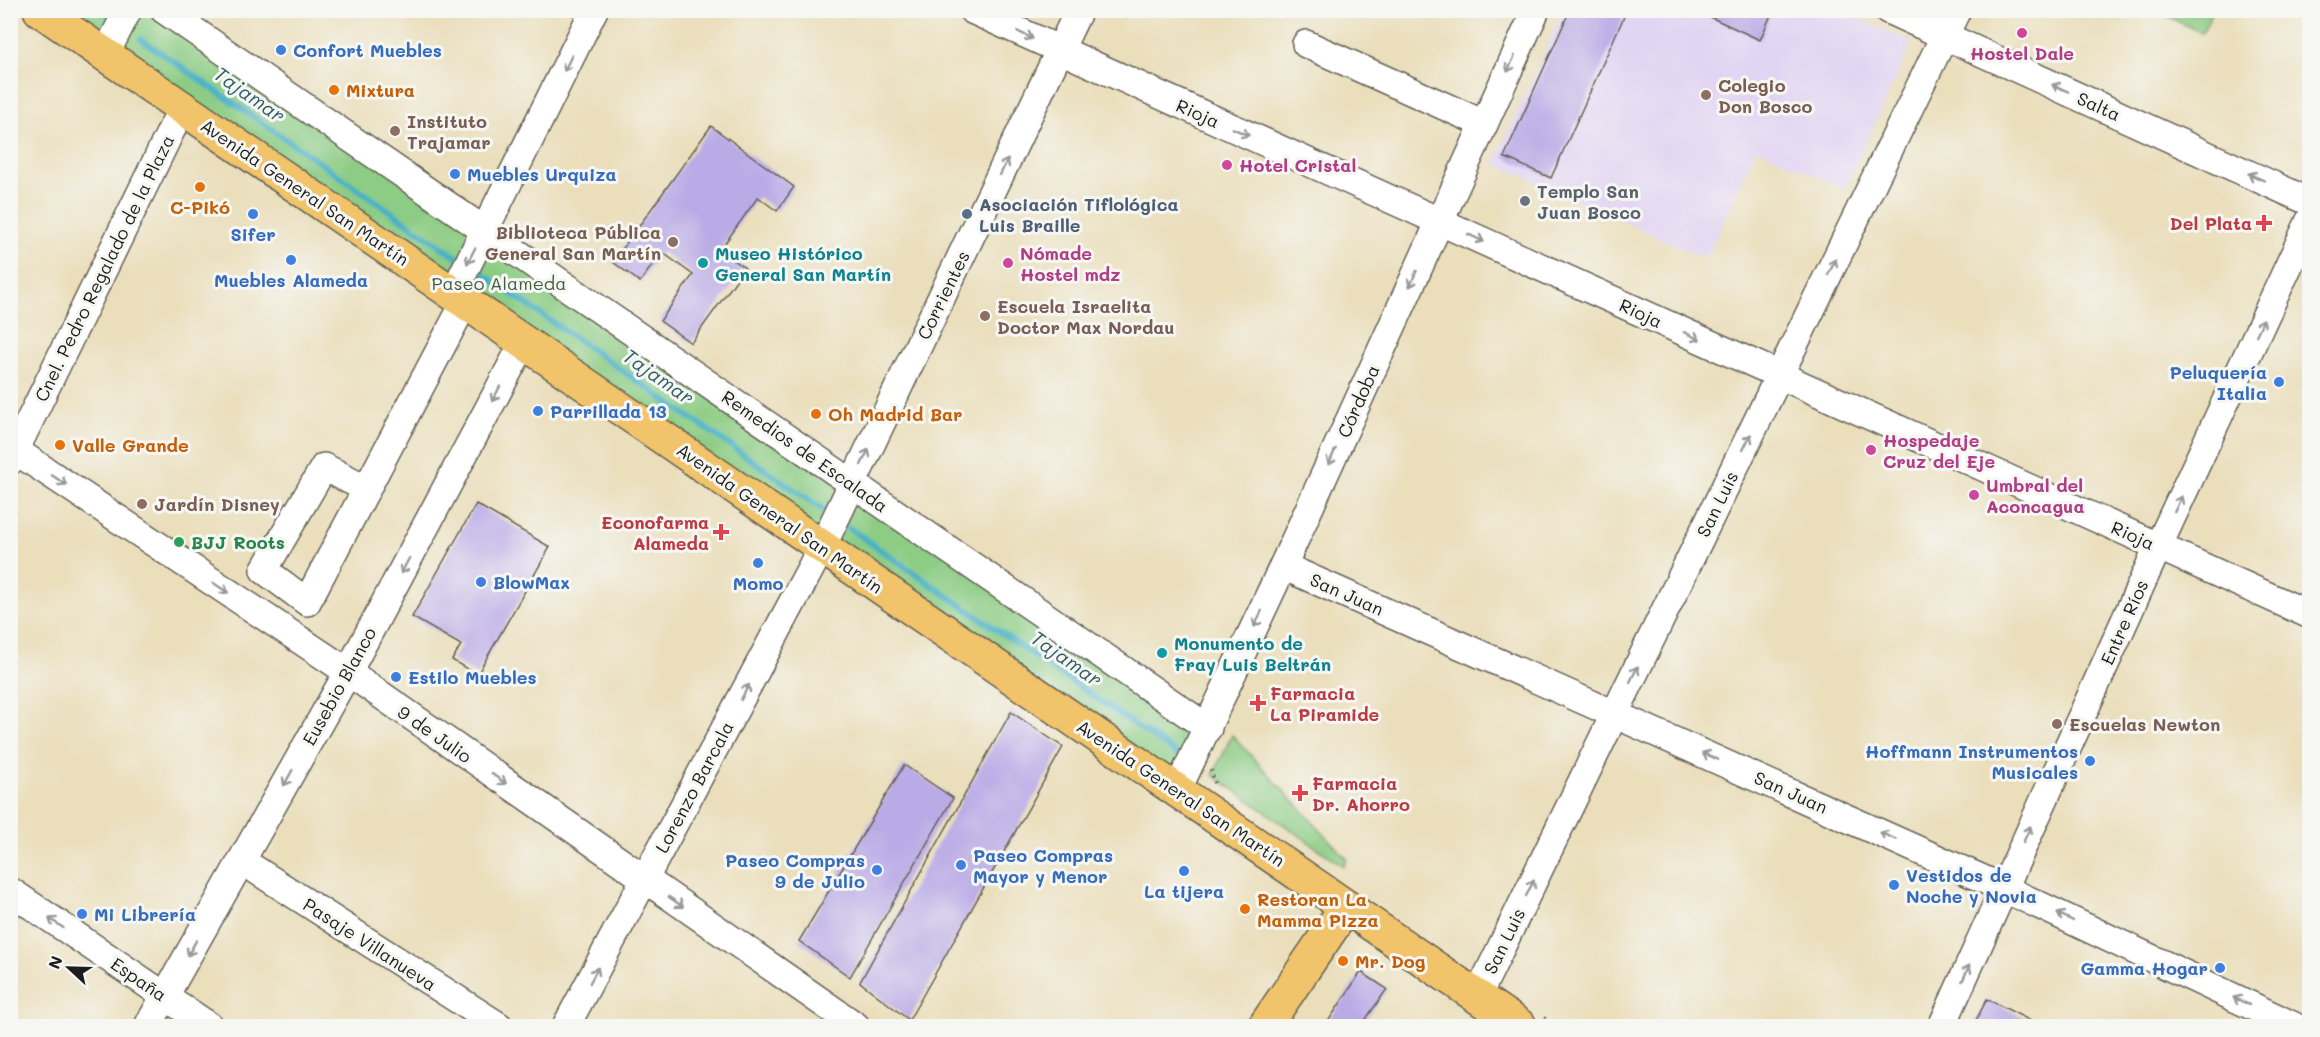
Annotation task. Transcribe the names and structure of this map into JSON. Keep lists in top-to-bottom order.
{
  "streets": {
    "main road": ["Avenida General San Martín"],
    "street": [
      "Salta",
      "Rioja",
      "Cnel. Pedro Regalado de la Plaza",
      "Corrientes",
      "Córdoba",
      "Remedios de Escalada",
      "San Luis",
      "San Juan",
      "Entre Ríos",
      "Eusebio Blanco",
      "9 de Julio",
      "Lorenzo Barcala",
      "Pasaje Villanueva",
      "España"
    ]
  },
  "crossings": [
    ["Salta", "San Luis"],
    ["Rioja", "Corrientes"],
    ["Rioja", "Córdoba"],
    ["Rioja", "San Luis"],
    ["Rioja", "Entre Ríos"],
    ["Avenida General San Martín", "Cnel. Pedro Regalado de la Plaza"],
    ["Avenida General San Martín", "Corrientes"],
    ["Avenida General San Martín", "Córdoba"],
    ["Avenida General San Martín", "San Luis"],
    ["Avenida General San Martín", "Eusebio Blanco"],
    ["Avenida General San Martín", "Lorenzo Barcala"],
    ["Cnel. Pedro Regalado de la Plaza", "9 de Julio"],
    ["Corrientes", "Remedios de Escalada"],
    ["Corrientes", "Lorenzo Barcala"],
    ["Córdoba", "Remedios de Escalada"],
    ["Córdoba", "San Juan"],
    ["San Luis", "San Juan"],
    ["San Juan", "Entre Ríos"],
    ["Eusebio Blanco", "9 de Julio"],
    ["Eusebio Blanco", "Pasaje Villanueva"],
    ["Eusebio Blanco", "España"],
    ["9 de Julio", "Lorenzo Barcala"]
  ],
  "one_way": [
    "Salta",
    "Rioja",
    "Corrientes",
    "Córdoba",
    "San Luis",
    "San Juan",
    "Entre Ríos",
    "Eusebio Blanco",
    "9 de Julio",
    "Lorenzo Barcala",
    "España"
  ],
  "water": ["Tajamar"],
  "parks": ["Paseo Alameda"],
  "places": {
    "other": [
      "Hostel Dale",
      "Confort Muebles",
      "Mixtura",
      "Colegio Don Bosco",
      "Instituto Trajamar",
      "Hotel Cristal",
      "Muebles Urquiza",
      "C-Pikó",
      "Templo San Juan Bosco",
      "Sifer",
      "Asociación Tiflológica Luis Braille",
      "Biblioteca Pública General San Martín",
      "Muebles Alameda",
      "Museo Histórico General San Martín",
      "Nómade Hostel mdz",
      "Escuela Israelita Doctor Max Nordau",
      "Peluquería Italia",
      "Parrillada 13",
      "Oh Madrid Bar",
      "Valle Grande",
      "Hospedaje Cruz del Eje",
      "Umbral del Aconcagua",
      "Jardín Disney",
      "BJJ Roots",
      "Momo",
      "BlowMax",
      "Monumento de Fray Luis Beltrán",
      "Estilo Muebles",
      "Escuelas Newton",
      "Hoffmann Instrumentos Musicales",
      "Paseo Compras Mayor y Menor",
      "Paseo Compras 9 de Julio",
      "La tijera",
      "Vestidos de Noche y Novia",
      "Restoran La Mamma Pizza",
      "Mi Librería",
      "Mr. Dog",
      "Gamma Hogar"
    ],
    "health": [
      "Del Plata",
      "Econofarma Alameda",
      "Farmacia La Piramide",
      "Farmacia Dr. Ahorro"
    ]
  },
  "north": "left"
}
